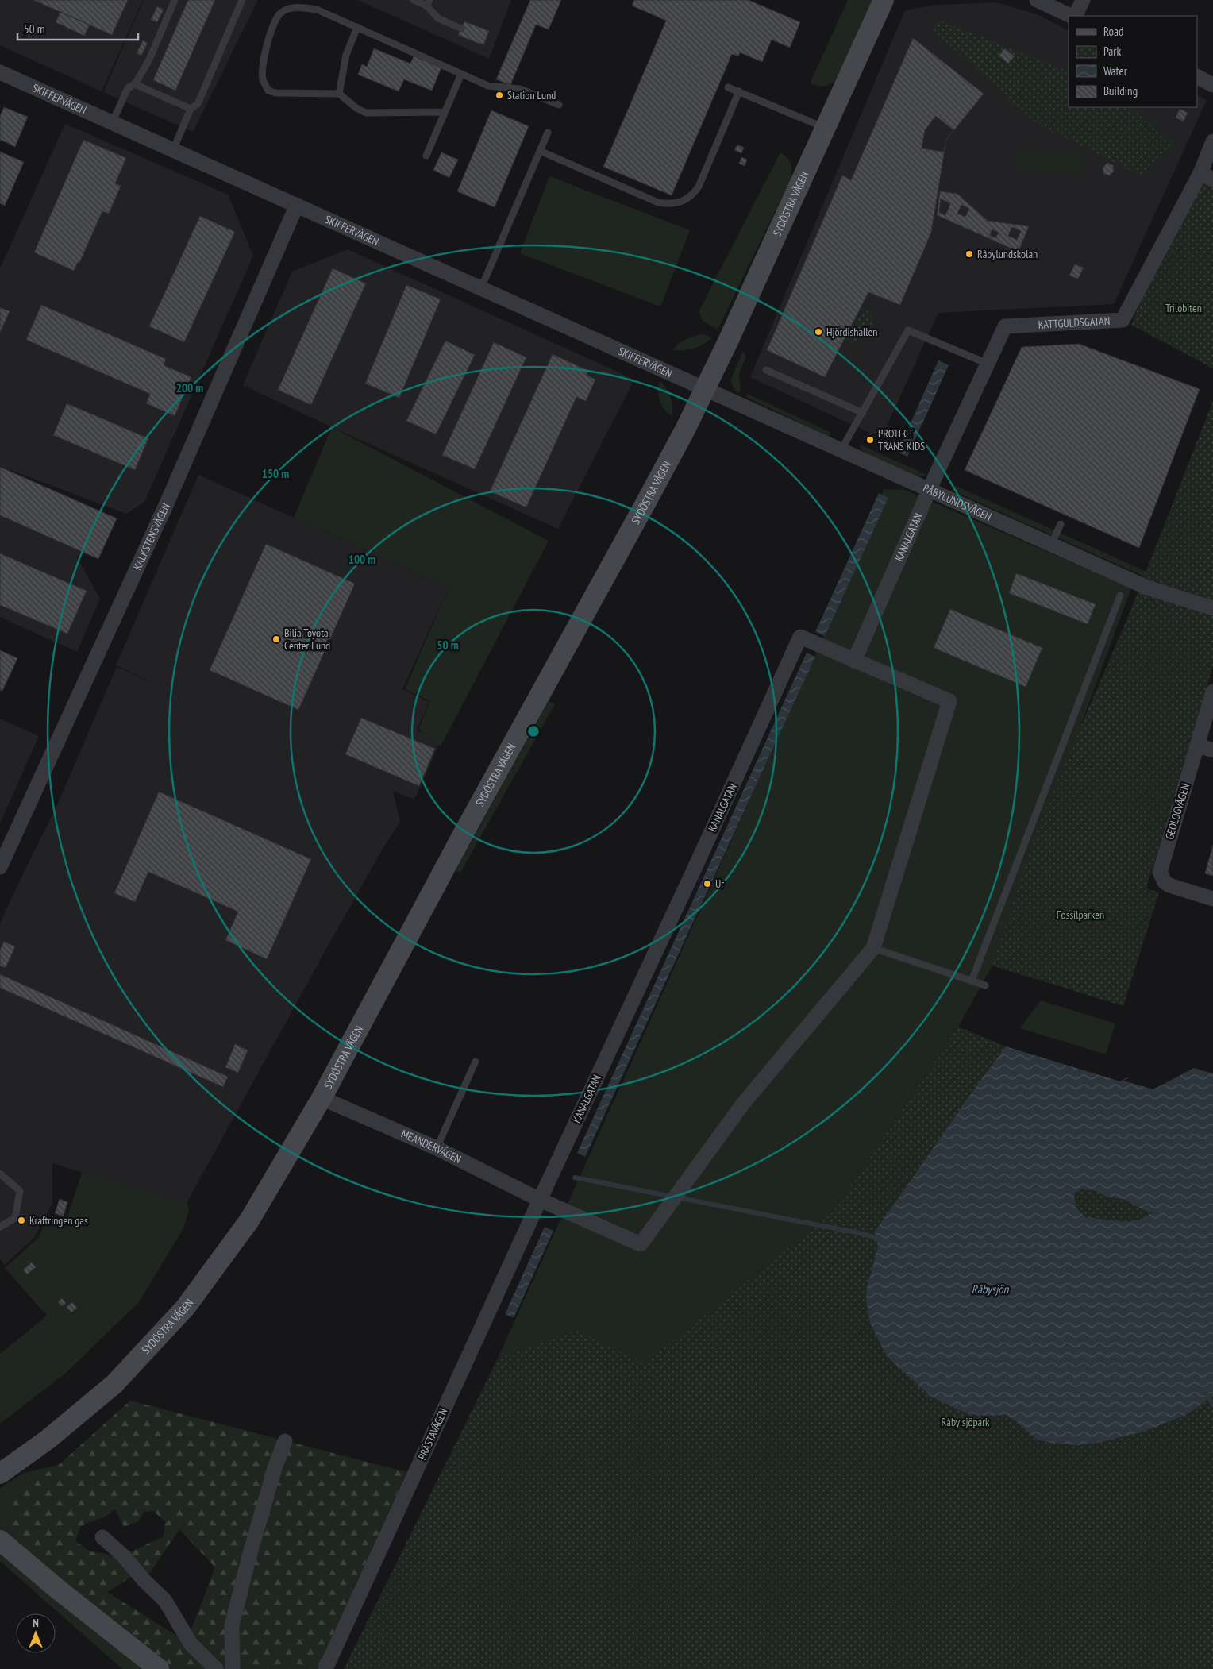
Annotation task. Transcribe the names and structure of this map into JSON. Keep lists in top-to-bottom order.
{
  "streets": {
    "main road": ["SYDÖSTRA VÄGEN"],
    "street": [
      "SKIFFERVÄGEN",
      "KATTGULDSGATAN",
      "RÅBYLUNDSVÄGEN",
      "KALKSTENSVÄGEN",
      "KANALGATAN",
      "GEOLOGVÄGEN",
      "MEANDERVÄGEN",
      "PRÄSTAVÄGEN"
    ]
  },
  "crossings": [
    ["SKIFFERVÄGEN", "SYDÖSTRA VÄGEN"],
    ["SKIFFERVÄGEN", "RÅBYLUNDSVÄGEN"],
    ["SKIFFERVÄGEN", "KALKSTENSVÄGEN"],
    ["SYDÖSTRA VÄGEN", "RÅBYLUNDSVÄGEN"],
    ["SYDÖSTRA VÄGEN", "MEANDERVÄGEN"],
    ["KATTGULDSGATAN", "RÅBYLUNDSVÄGEN"],
    ["KATTGULDSGATAN", "KANALGATAN"],
    ["RÅBYLUNDSVÄGEN", "KANALGATAN"],
    ["KANALGATAN", "MEANDERVÄGEN"],
    ["KANALGATAN", "PRÄSTAVÄGEN"],
    ["MEANDERVÄGEN", "PRÄSTAVÄGEN"]
  ],
  "water": ["Råbysjön"],
  "parks": ["Trilobiten", "Fossilparken", "Råby sjöpark"],
  "places": [
    "Station Lund",
    "Råbylundskolan",
    "Hjördishallen",
    "PROTECT TRANS KIDS",
    "Bilia Toyota Center Lund",
    "Ur",
    "Kraftringen gas"
  ],
  "legend": [
    "Road",
    "Park",
    "Water",
    "Building"
  ],
  "scale_bar": "50 m",
  "north": "top",
  "rings": [
    "200 m",
    "150 m",
    "100 m",
    "50 m"
  ]
}
